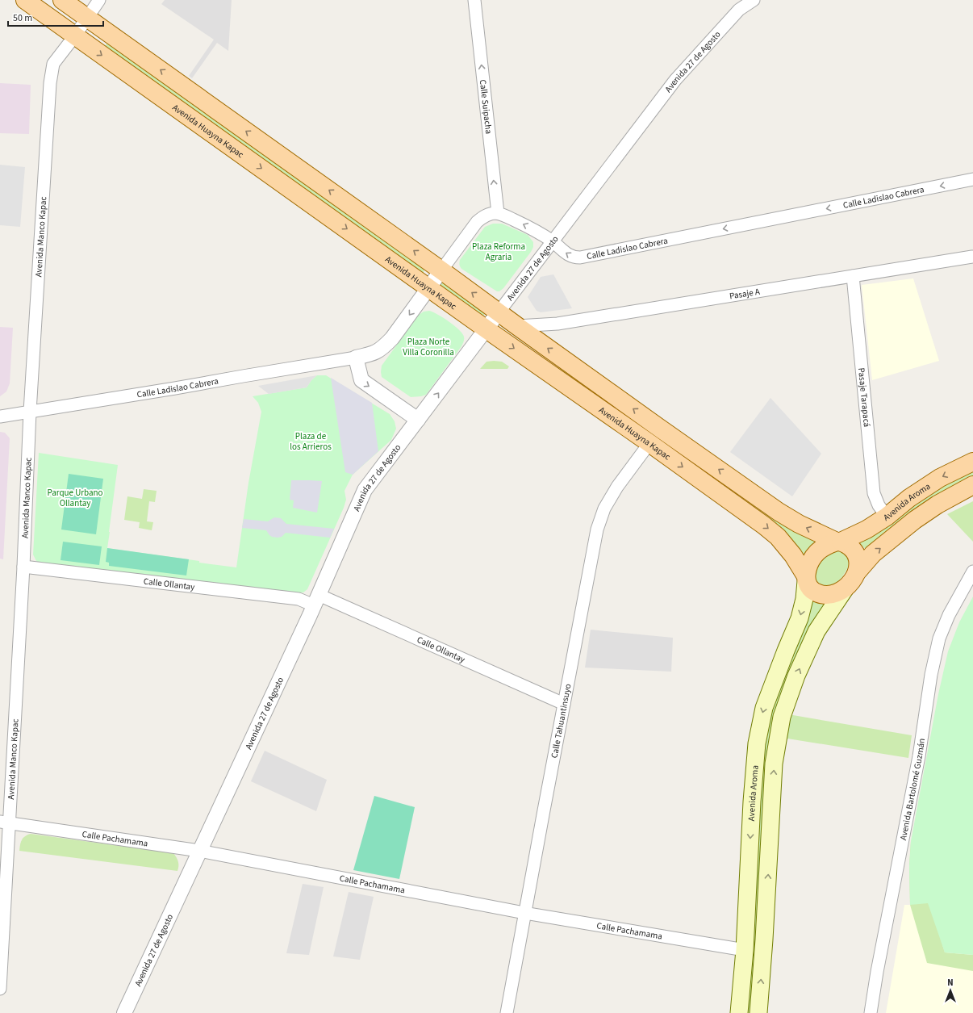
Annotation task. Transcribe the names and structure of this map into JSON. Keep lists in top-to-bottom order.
{
  "streets": {
    "main road": ["Avenida Huayna Kapac", "Avenida Aroma"],
    "street": [
      "Avenida 27 de Agosto",
      "Calle Suipacha",
      "Calle Ladislao Cabrera",
      "Avenida Manco Kapac",
      "Pasaje A",
      "Pasaje Tarapacá",
      "Calle Ollantay",
      "Calle Tahuantinsuyo",
      "Avenida Bartolomé Guzmán",
      "Calle Pachamama"
    ]
  },
  "crossings": [
    ["Avenida 27 de Agosto", "Avenida Huayna Kapac"],
    ["Avenida 27 de Agosto", "Calle Ladislao Cabrera"],
    ["Avenida 27 de Agosto", "Calle Ollantay"],
    ["Avenida 27 de Agosto", "Calle Pachamama"],
    ["Calle Suipacha", "Calle Ladislao Cabrera"],
    ["Avenida Huayna Kapac", "Calle Ladislao Cabrera"],
    ["Avenida Huayna Kapac", "Avenida Manco Kapac"],
    ["Avenida Huayna Kapac", "Pasaje A"],
    ["Avenida Huayna Kapac", "Avenida Aroma"],
    ["Avenida Huayna Kapac", "Calle Tahuantinsuyo"],
    ["Calle Ladislao Cabrera", "Avenida Manco Kapac"],
    ["Avenida Manco Kapac", "Calle Ollantay"],
    ["Avenida Manco Kapac", "Calle Pachamama"],
    ["Pasaje A", "Pasaje Tarapacá"],
    ["Pasaje Tarapacá", "Avenida Aroma"],
    ["Avenida Aroma", "Calle Pachamama"],
    ["Calle Ollantay", "Calle Tahuantinsuyo"],
    ["Calle Tahuantinsuyo", "Calle Pachamama"]
  ],
  "one_way": ["Calle Suipacha", "Calle Ladislao Cabrera"],
  "parks": [
    "Plaza Reforma Agraria",
    "Plaza Norte Villa Coronilla",
    "Plaza de los Arrieros",
    "Parque Urbano Ollantay"
  ],
  "scale_bar": "50 m",
  "north": "top"
}
